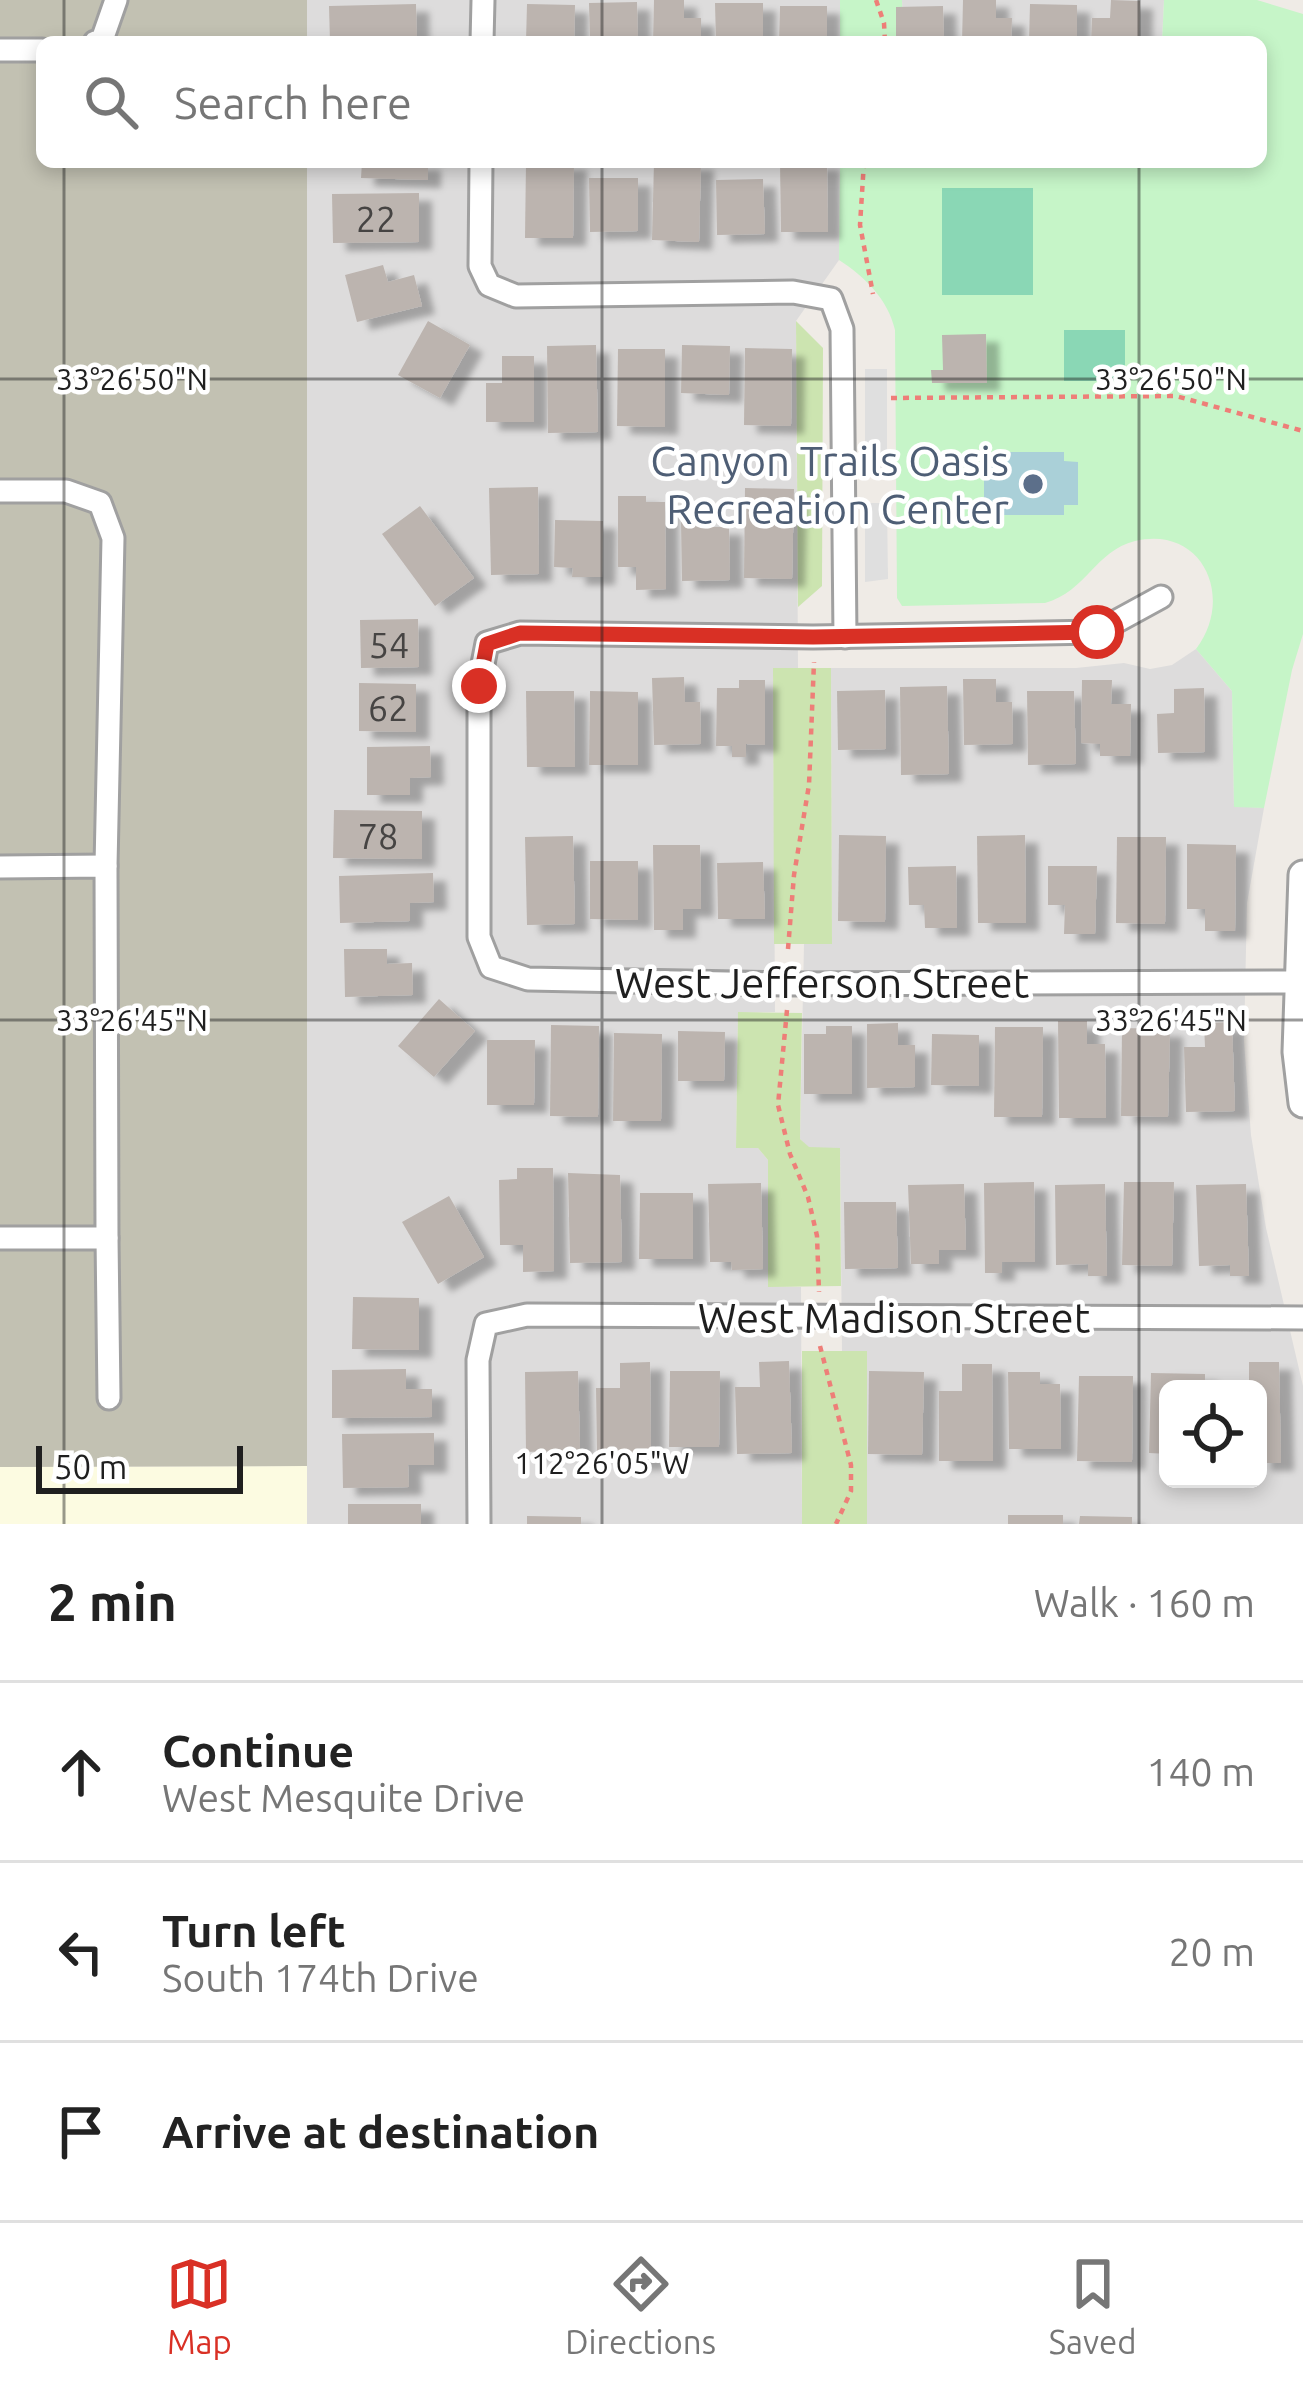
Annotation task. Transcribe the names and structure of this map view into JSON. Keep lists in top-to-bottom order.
{
  "streets": {
    "street": ["West Jefferson Street", "West Madison Street"]
  },
  "places": ["Canyon Trails Oasis Recreation Center"],
  "house_numbers": [
    "22",
    "54",
    "62",
    "78"
  ],
  "scale_bar": "50 m",
  "page": {
    "search": "Search here",
    "scale": "50 m",
    "heading": ["2 min", "Walk · 160 m"],
    "list": [
      ["Continue", "West Mesquite Drive", "140 m"],
      ["Turn left", "South 174th Drive", "20 m"],
      "Arrive at destination"
    ],
    "nav": ["Map", "Directions", "Saved"]
  },
  "coordinates": ["33°26'50\"N", "33°26'45\"N", "112°26'05\"W"]
}
